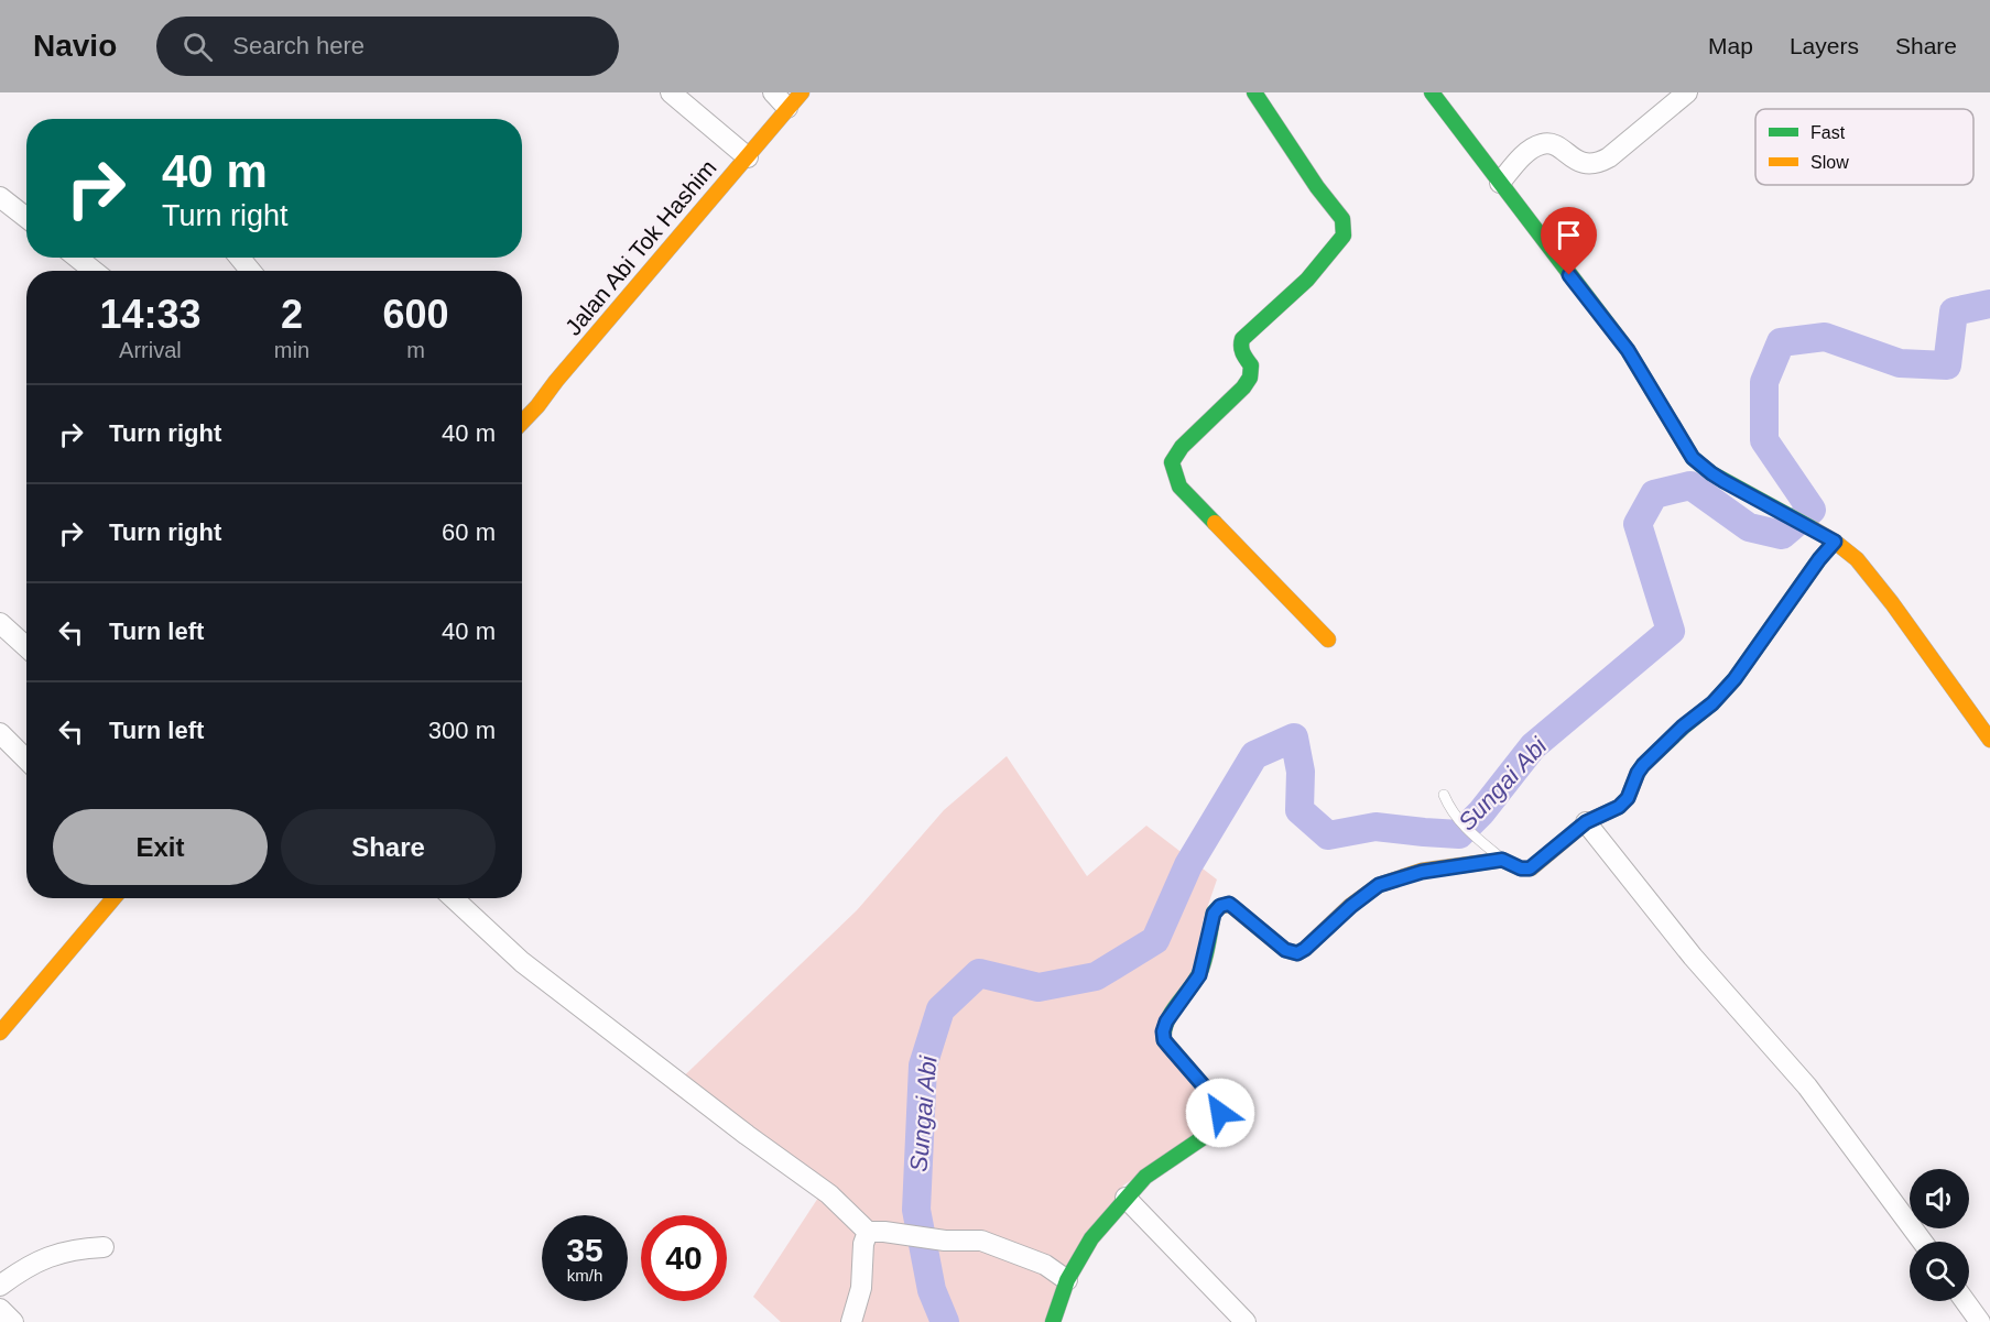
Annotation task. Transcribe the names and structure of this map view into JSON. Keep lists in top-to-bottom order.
{
  "streets": {
    "street": ["Jalan Abi Tok Hashim"]
  },
  "water": ["Sungai Abi"],
  "legend": ["Fast", "Slow"],
  "page": {
    "header": "Navio",
    "search": "Search here",
    "nav": ["Map", "Layers", "Share"],
    "turn": ["40 m", "Turn right"],
    "eta": [
      "14:33",
      "Arrival",
      "2",
      "min",
      "600",
      "m"
    ],
    "list": [
      {
        "name": "Turn right",
        "value": "40 m"
      },
      {
        "name": "Turn right",
        "value": "60 m"
      },
      {
        "name": "Turn left",
        "value": "40 m"
      },
      {
        "name": "Turn left",
        "value": "300 m"
      }
    ],
    "buttons": ["Exit", "Share"],
    "speed": "35 km/h",
    "limit": "40"
  }
}
